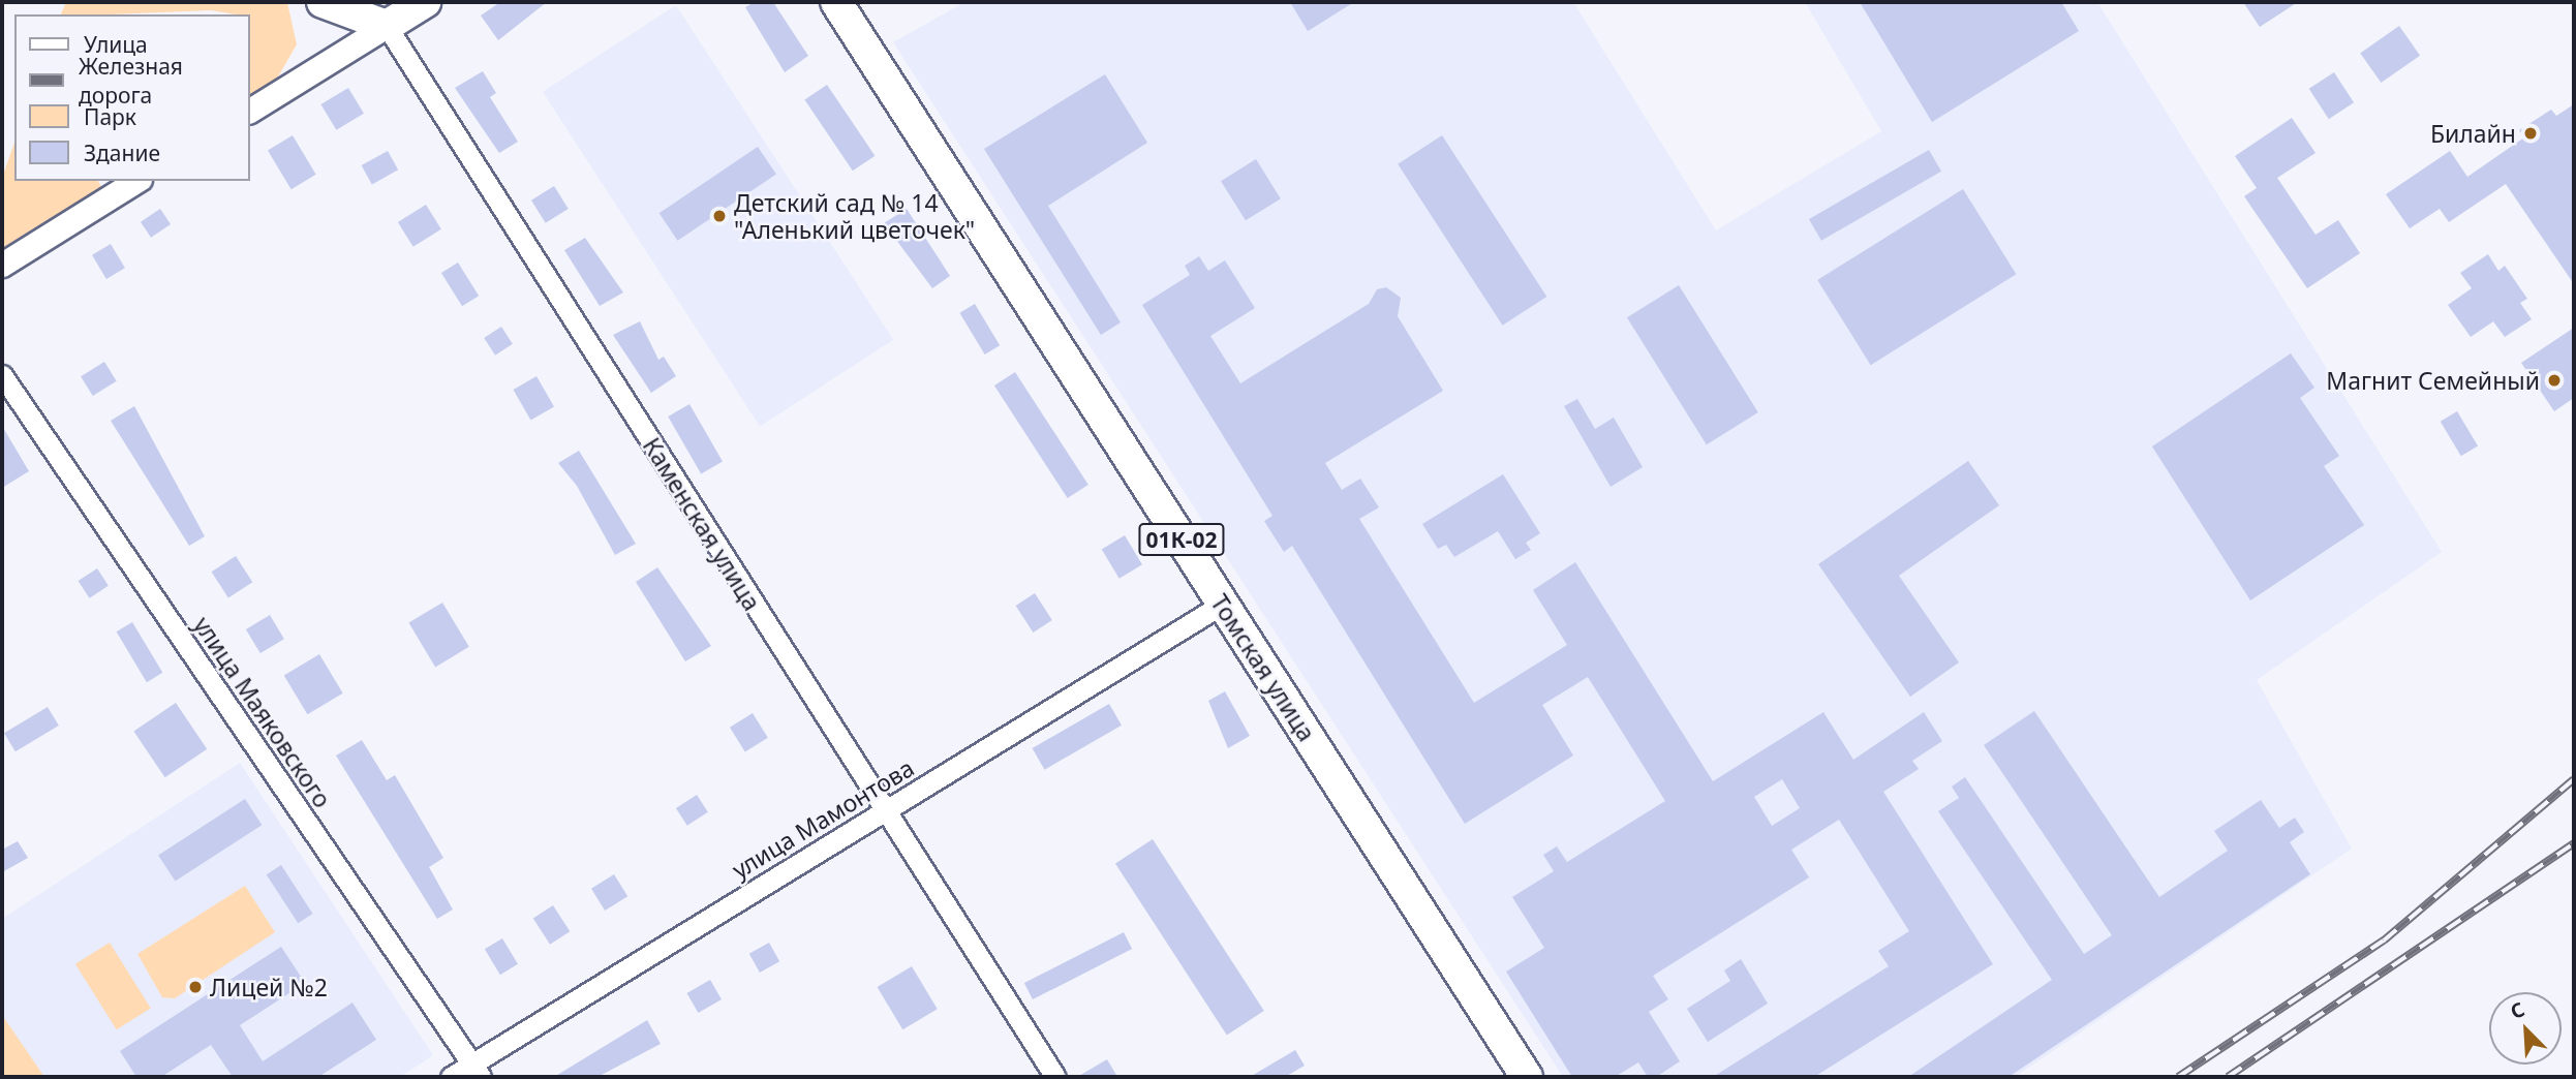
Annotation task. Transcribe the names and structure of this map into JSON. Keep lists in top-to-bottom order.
{
  "streets": {
    "main road": ["01К-02", "Томская улица"],
    "street": ["Каменская улица", "улица Маяковского", "улица Мамонтова"]
  },
  "crossings": [
    ["Каменская улица", "улица Мамонтова"],
    ["Томская улица", "улица Мамонтова"],
    ["улица Маяковского", "улица Мамонтова"]
  ],
  "places": [
    "Билайн",
    "Детский сад № 14 \"Аленький цветочек\"",
    "Магнит Семейный",
    "Лицей №2"
  ],
  "legend": [
    "Улица",
    "Железная дорога",
    "Парк",
    "Здание"
  ],
  "north": "top left"
}
